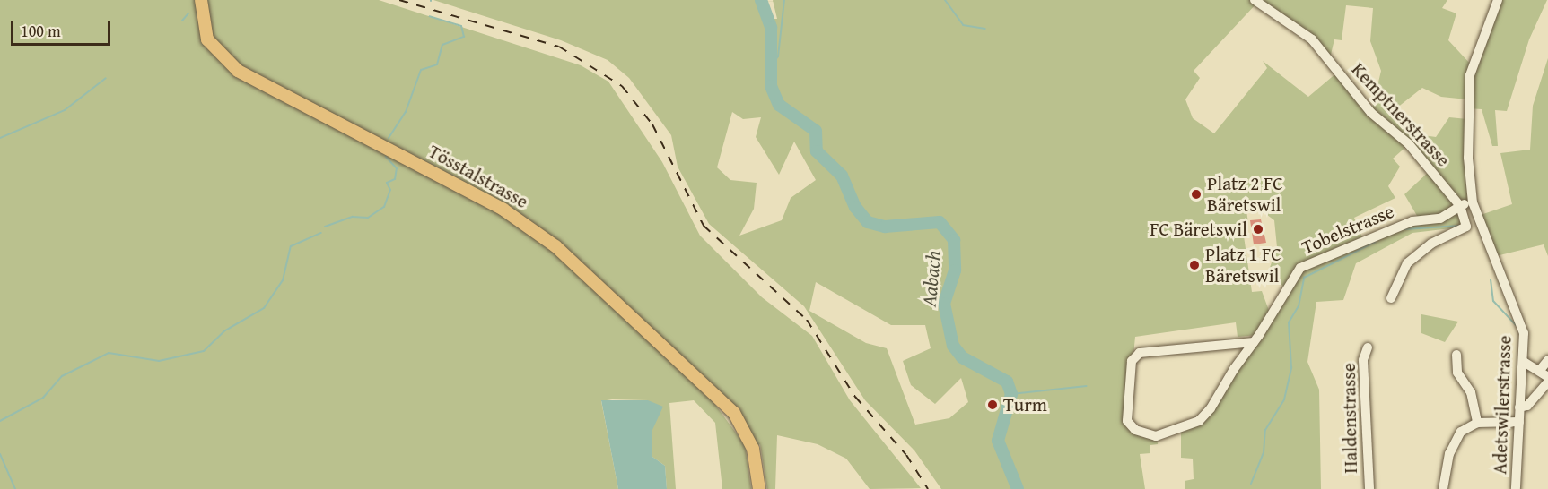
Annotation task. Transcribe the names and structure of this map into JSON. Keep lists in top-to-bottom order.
{
  "streets": {
    "main road": ["Tösstalstrasse"],
    "street": [
      "Kemptnerstrasse",
      "Tobelstrasse",
      "Adetswilerstrasse",
      "Haldenstrasse"
    ]
  },
  "crossings": [
    ["Kemptnerstrasse", "Tobelstrasse"]
  ],
  "water": ["Aabach"],
  "places": [
    "Platz 2 FC Bäretswil",
    "FC Bäretswil",
    "Platz 1 FC Bäretswil",
    "Turm"
  ],
  "scale_bar": "100 m"
}
